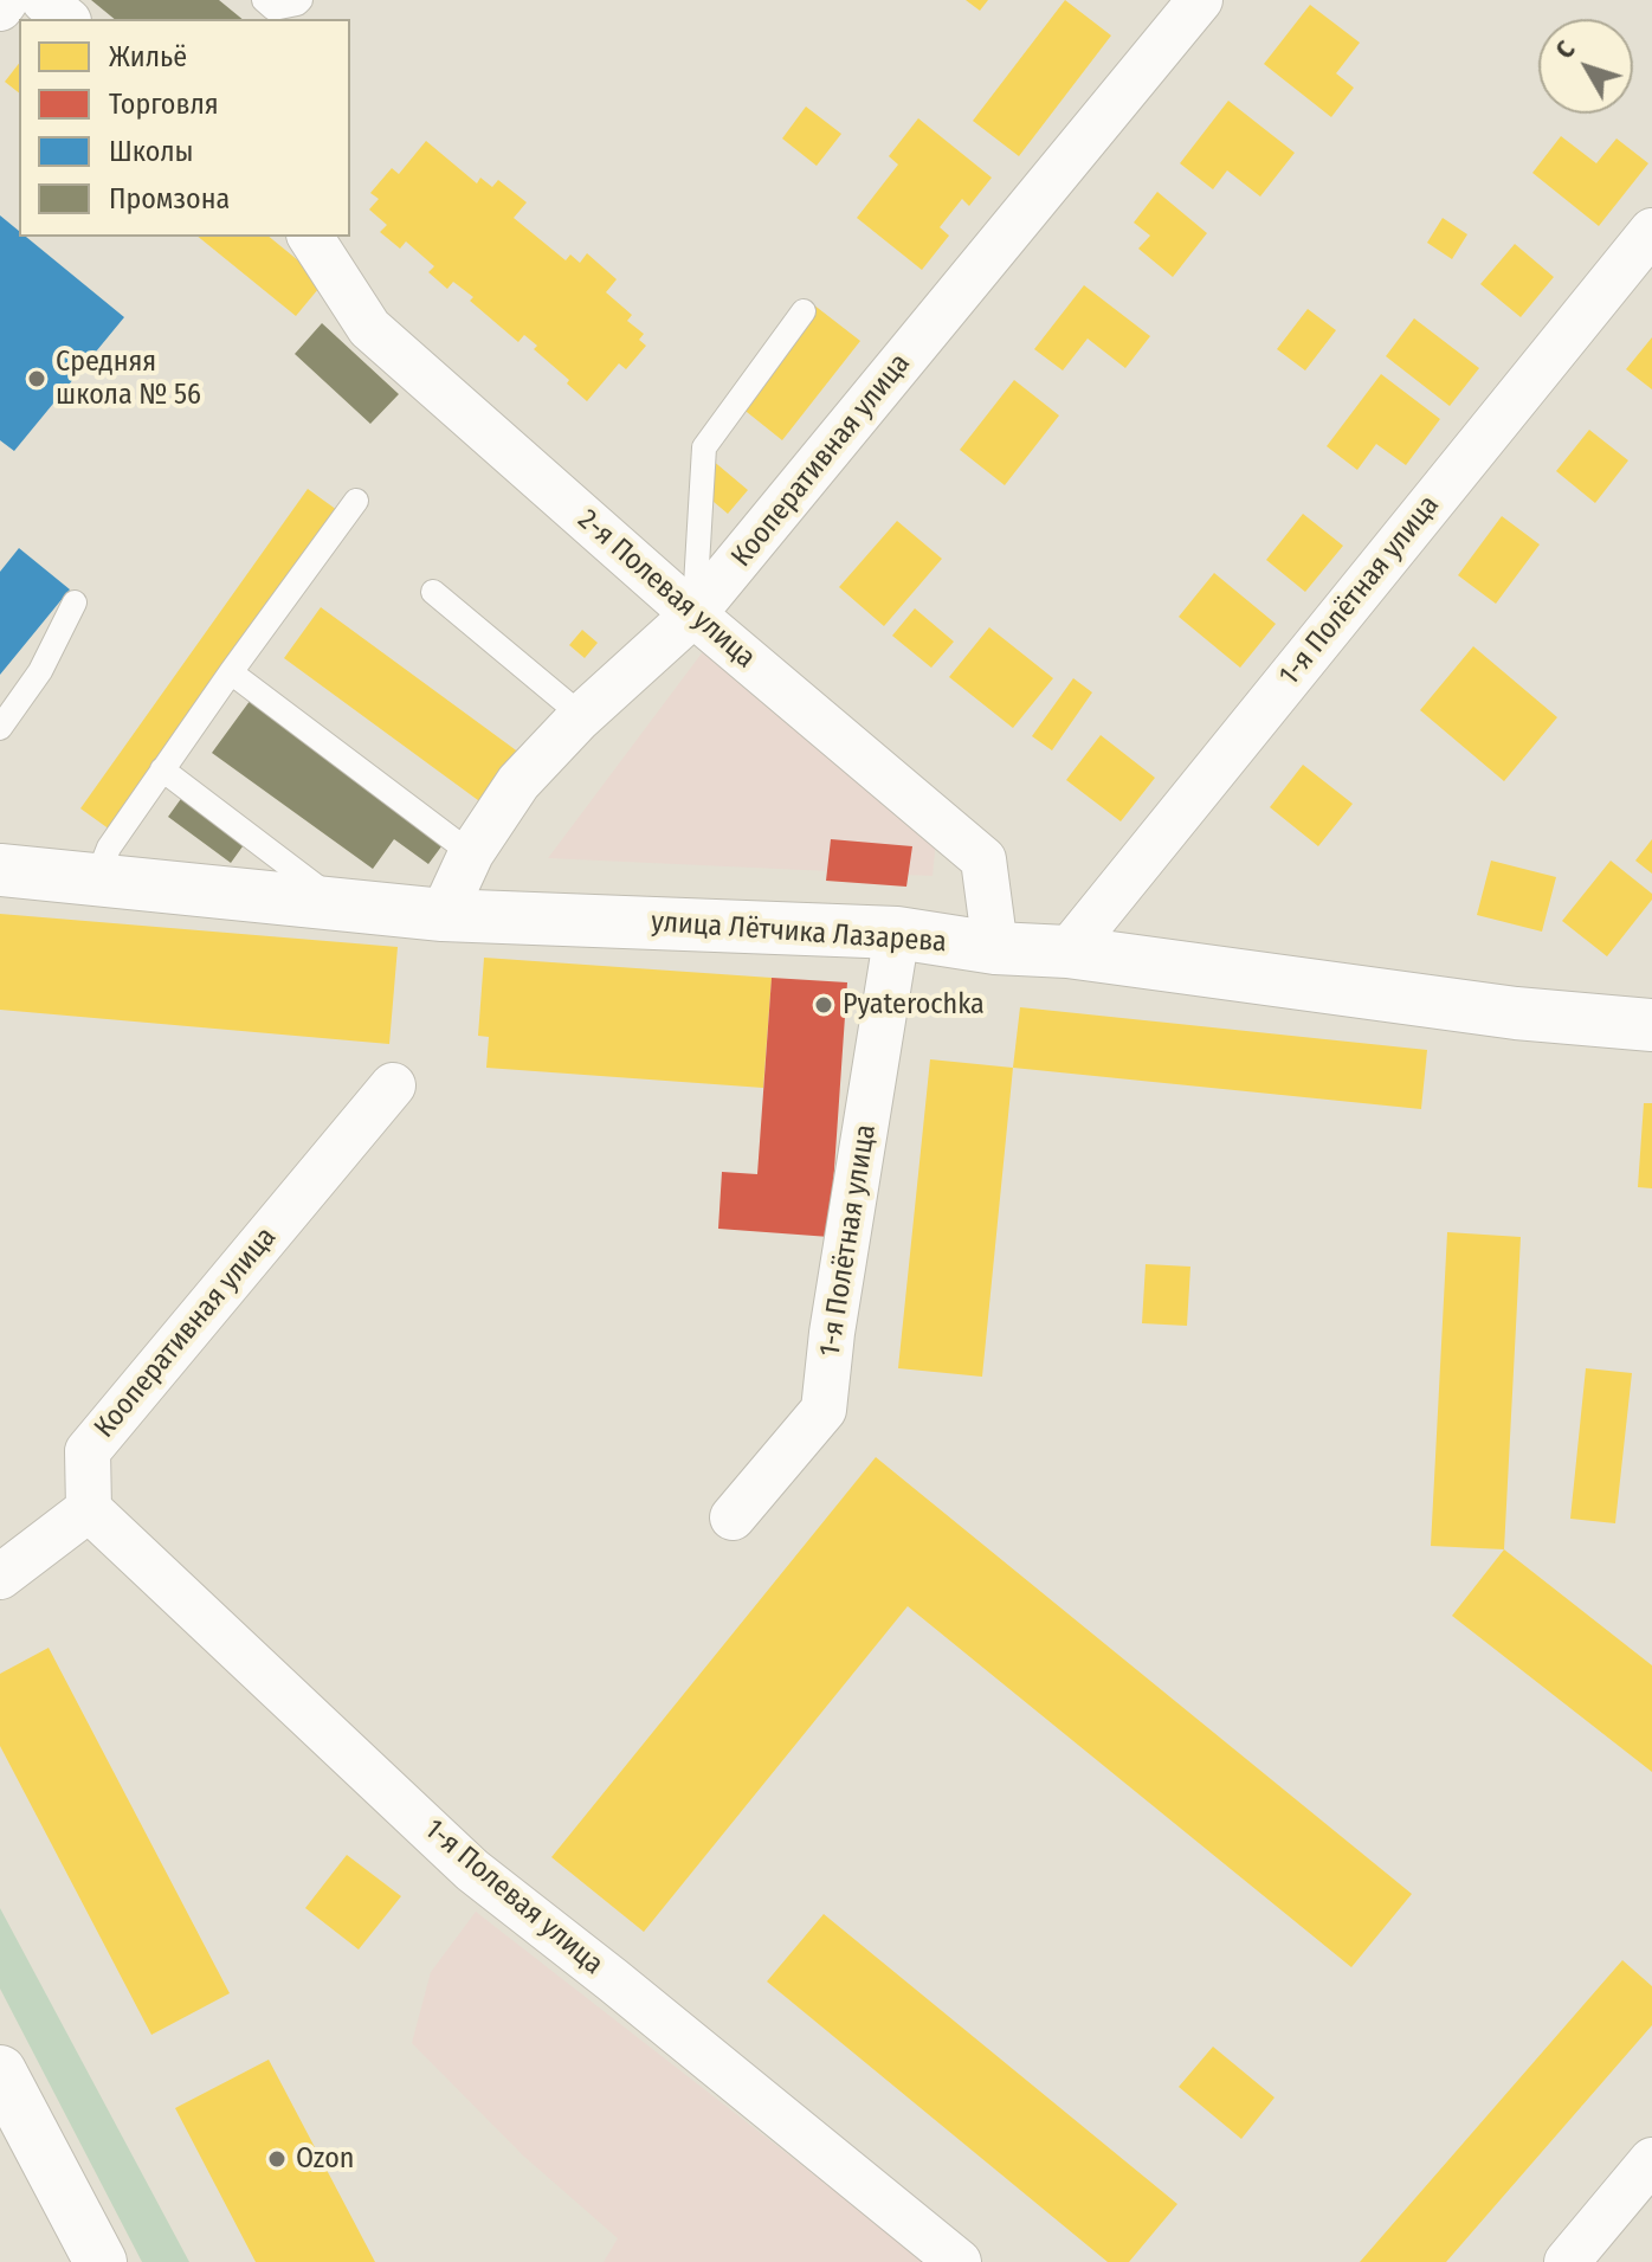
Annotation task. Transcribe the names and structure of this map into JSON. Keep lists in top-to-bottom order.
{
  "streets": {
    "main road": ["улица Лётчика Лазарева"],
    "street": [
      "Кооперативная улица",
      "2-я Полевая улица",
      "1-я Полётная улица",
      "1-я Полевая улица"
    ]
  },
  "crossings": [
    ["Кооперативная улица", "2-я Полевая улица"],
    ["Кооперативная улица", "улица Лётчика Лазарева"],
    ["Кооперативная улица", "1-я Полевая улица"],
    ["2-я Полевая улица", "улица Лётчика Лазарева"],
    ["1-я Полётная улица", "улица Лётчика Лазарева"]
  ],
  "places": ["Средняя школа № 56", "Pyaterochka", "Ozon"],
  "legend": [
    "Жильё",
    "Торговля",
    "Школы",
    "Промзона"
  ],
  "north": "top left"
}
